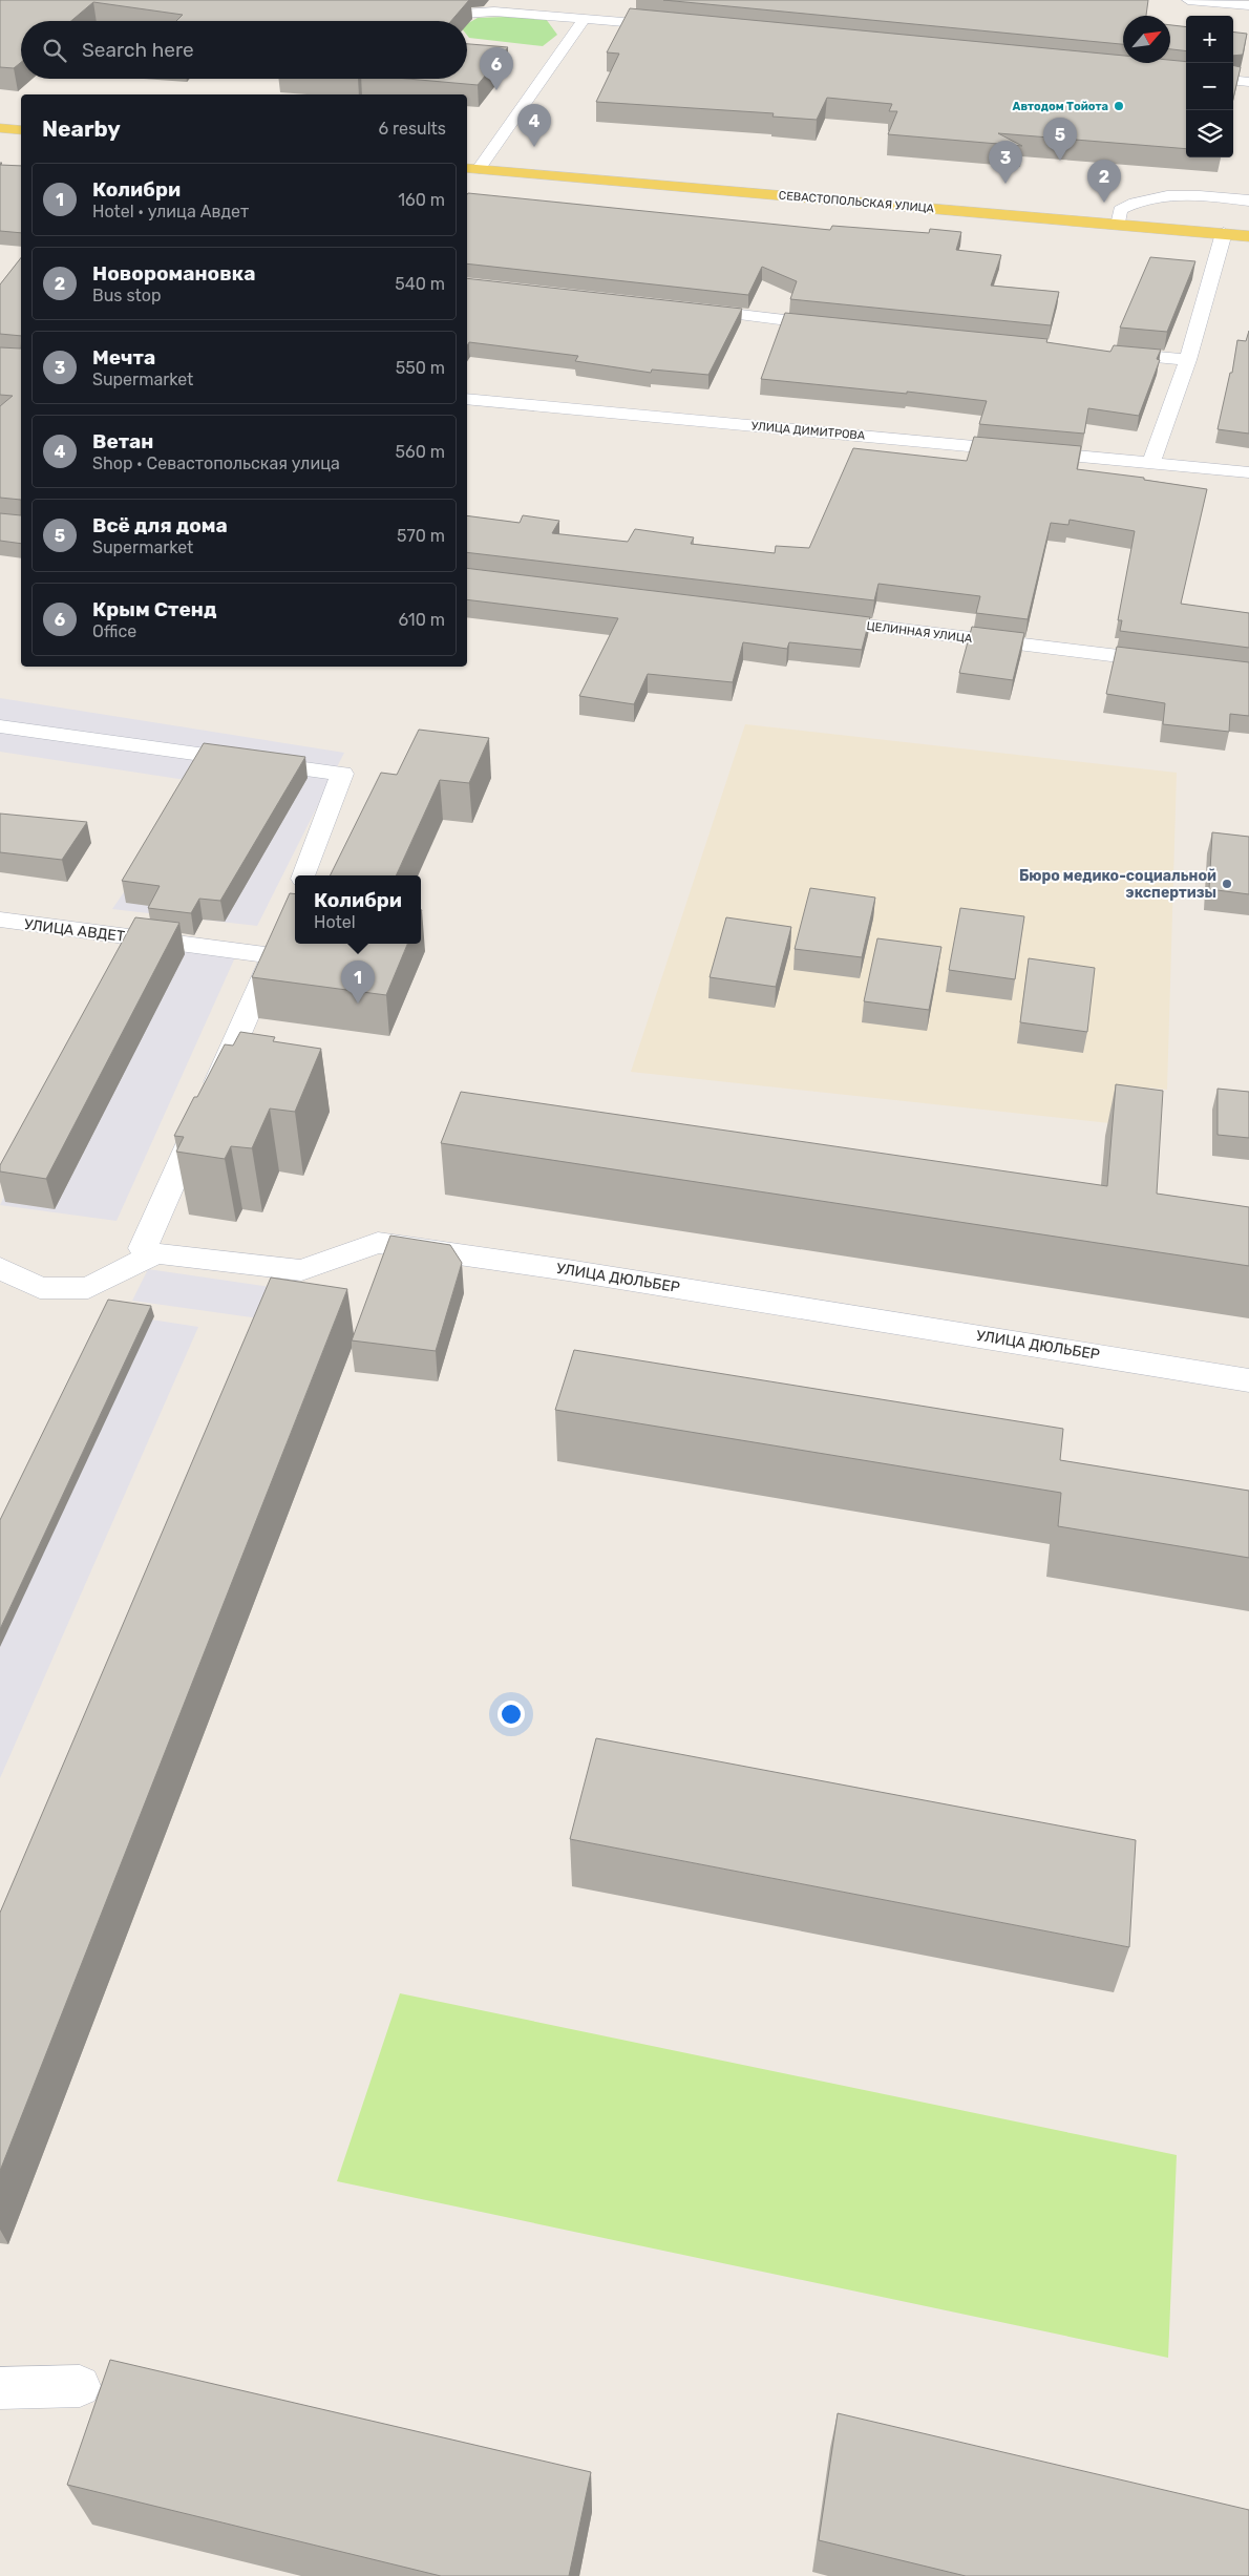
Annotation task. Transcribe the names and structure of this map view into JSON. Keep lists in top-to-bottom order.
{
  "streets": {
    "main road": ["СЕВАСТОПОЛЬСКАЯ УЛИЦА"],
    "street": [
      "УЛИЦА ДИМИТРОВА",
      "ЦЕЛИННАЯ УЛИЦА",
      "УЛИЦА АВДЕТ",
      "УЛИЦА ДЮЛЬБЕР"
    ]
  },
  "crossings": [
    ["УЛИЦА АВДЕТ", "УЛИЦА ДЮЛЬБЕР"]
  ],
  "places": ["Автодом Тойота", "Бюро медико-социальной экспертизы"],
  "north": "top right",
  "page": {
    "map_buttons": ["+", "−"],
    "search": "Search here",
    "pins": [
      "6",
      "4",
      "5",
      "3",
      "2",
      "1"
    ],
    "heading": ["Nearby", "6 results"],
    "list": [
      {
        "mark": "1",
        "name": "Колибри",
        "note": "Hotel · улица Авдет",
        "value": "160 m"
      },
      {
        "mark": "2",
        "name": "Новоромановка",
        "note": "Bus stop",
        "value": "540 m"
      },
      {
        "mark": "3",
        "name": "Мечта",
        "note": "Supermarket",
        "value": "550 m"
      },
      {
        "mark": "4",
        "name": "Ветан",
        "note": "Shop · Севастопольская улица",
        "value": "560 m"
      },
      {
        "mark": "5",
        "name": "Всё для дома",
        "note": "Supermarket",
        "value": "570 m"
      },
      {
        "mark": "6",
        "name": "Крым Стенд",
        "note": "Office",
        "value": "610 m"
      }
    ],
    "popup": ["Колибри", "Hotel"]
  }
}
